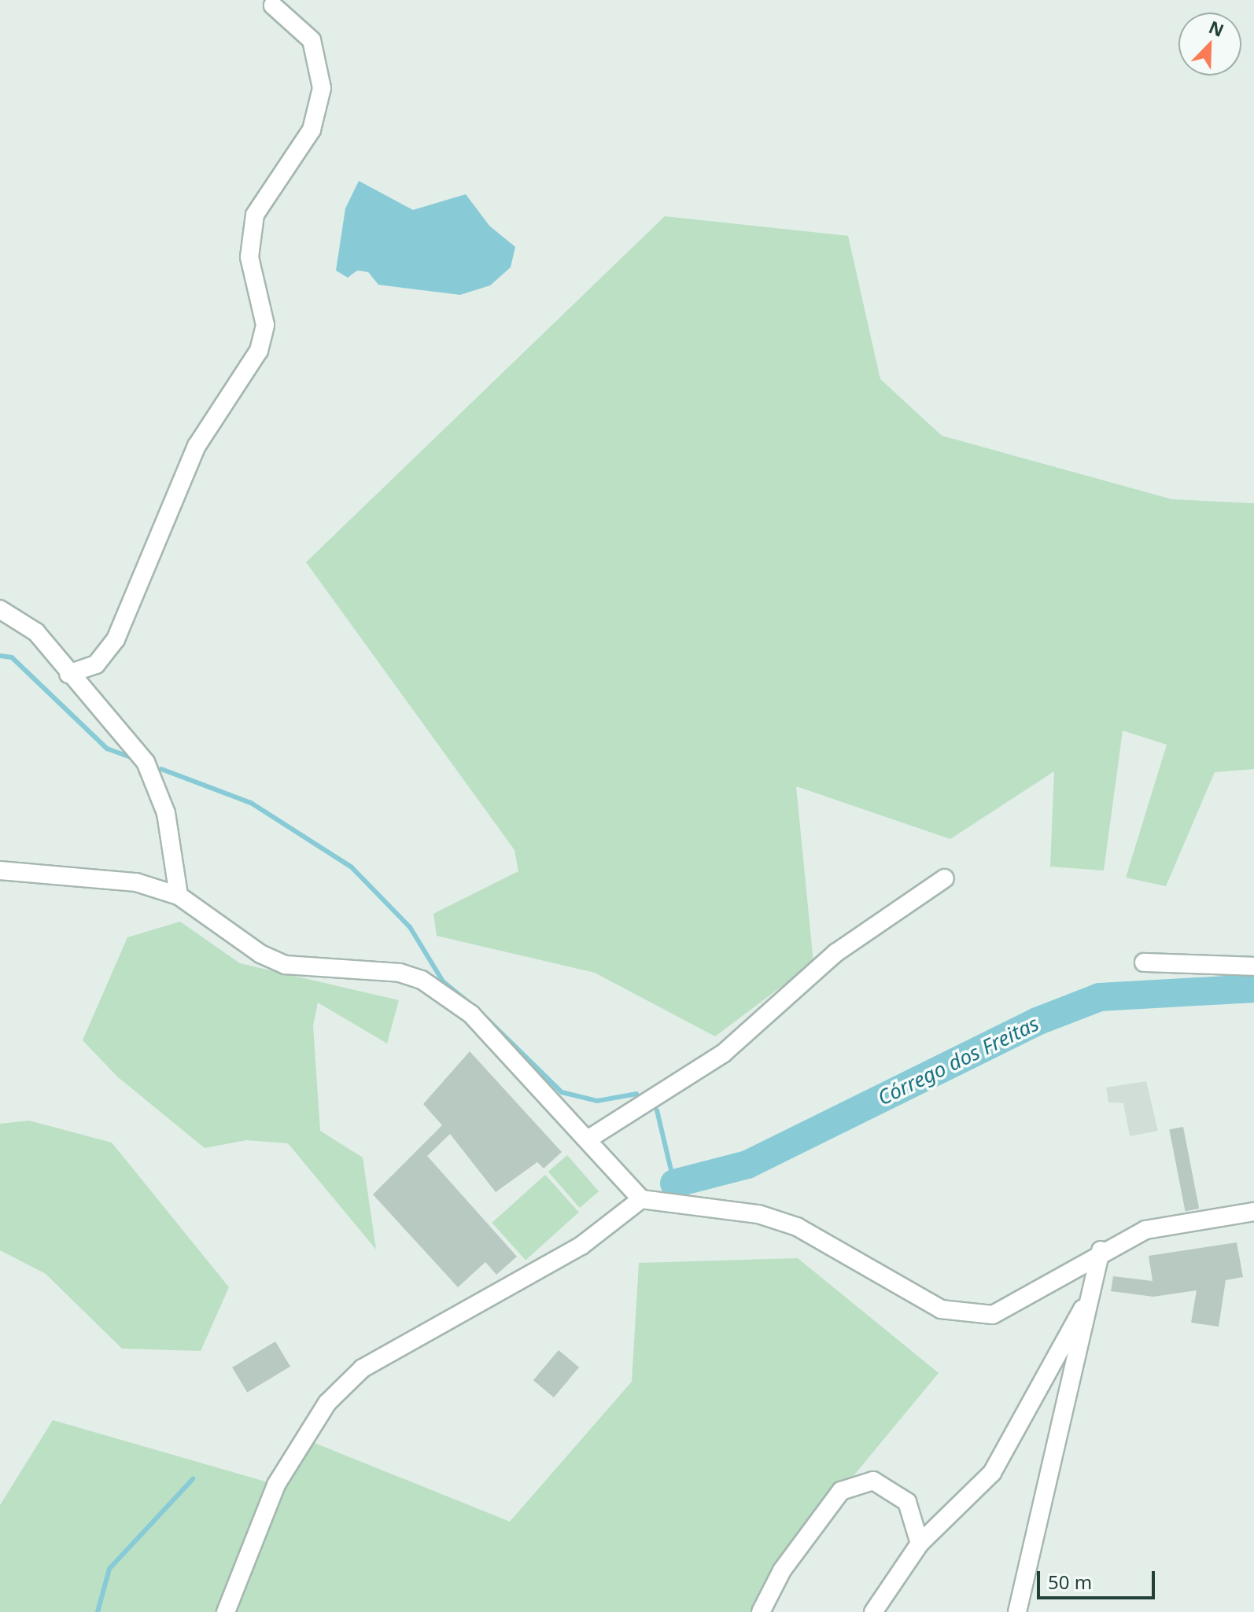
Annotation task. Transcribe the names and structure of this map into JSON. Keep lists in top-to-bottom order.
{
  "water": ["Córrego dos Freitas"],
  "scale_bar": "50 m",
  "north": "top right"
}
